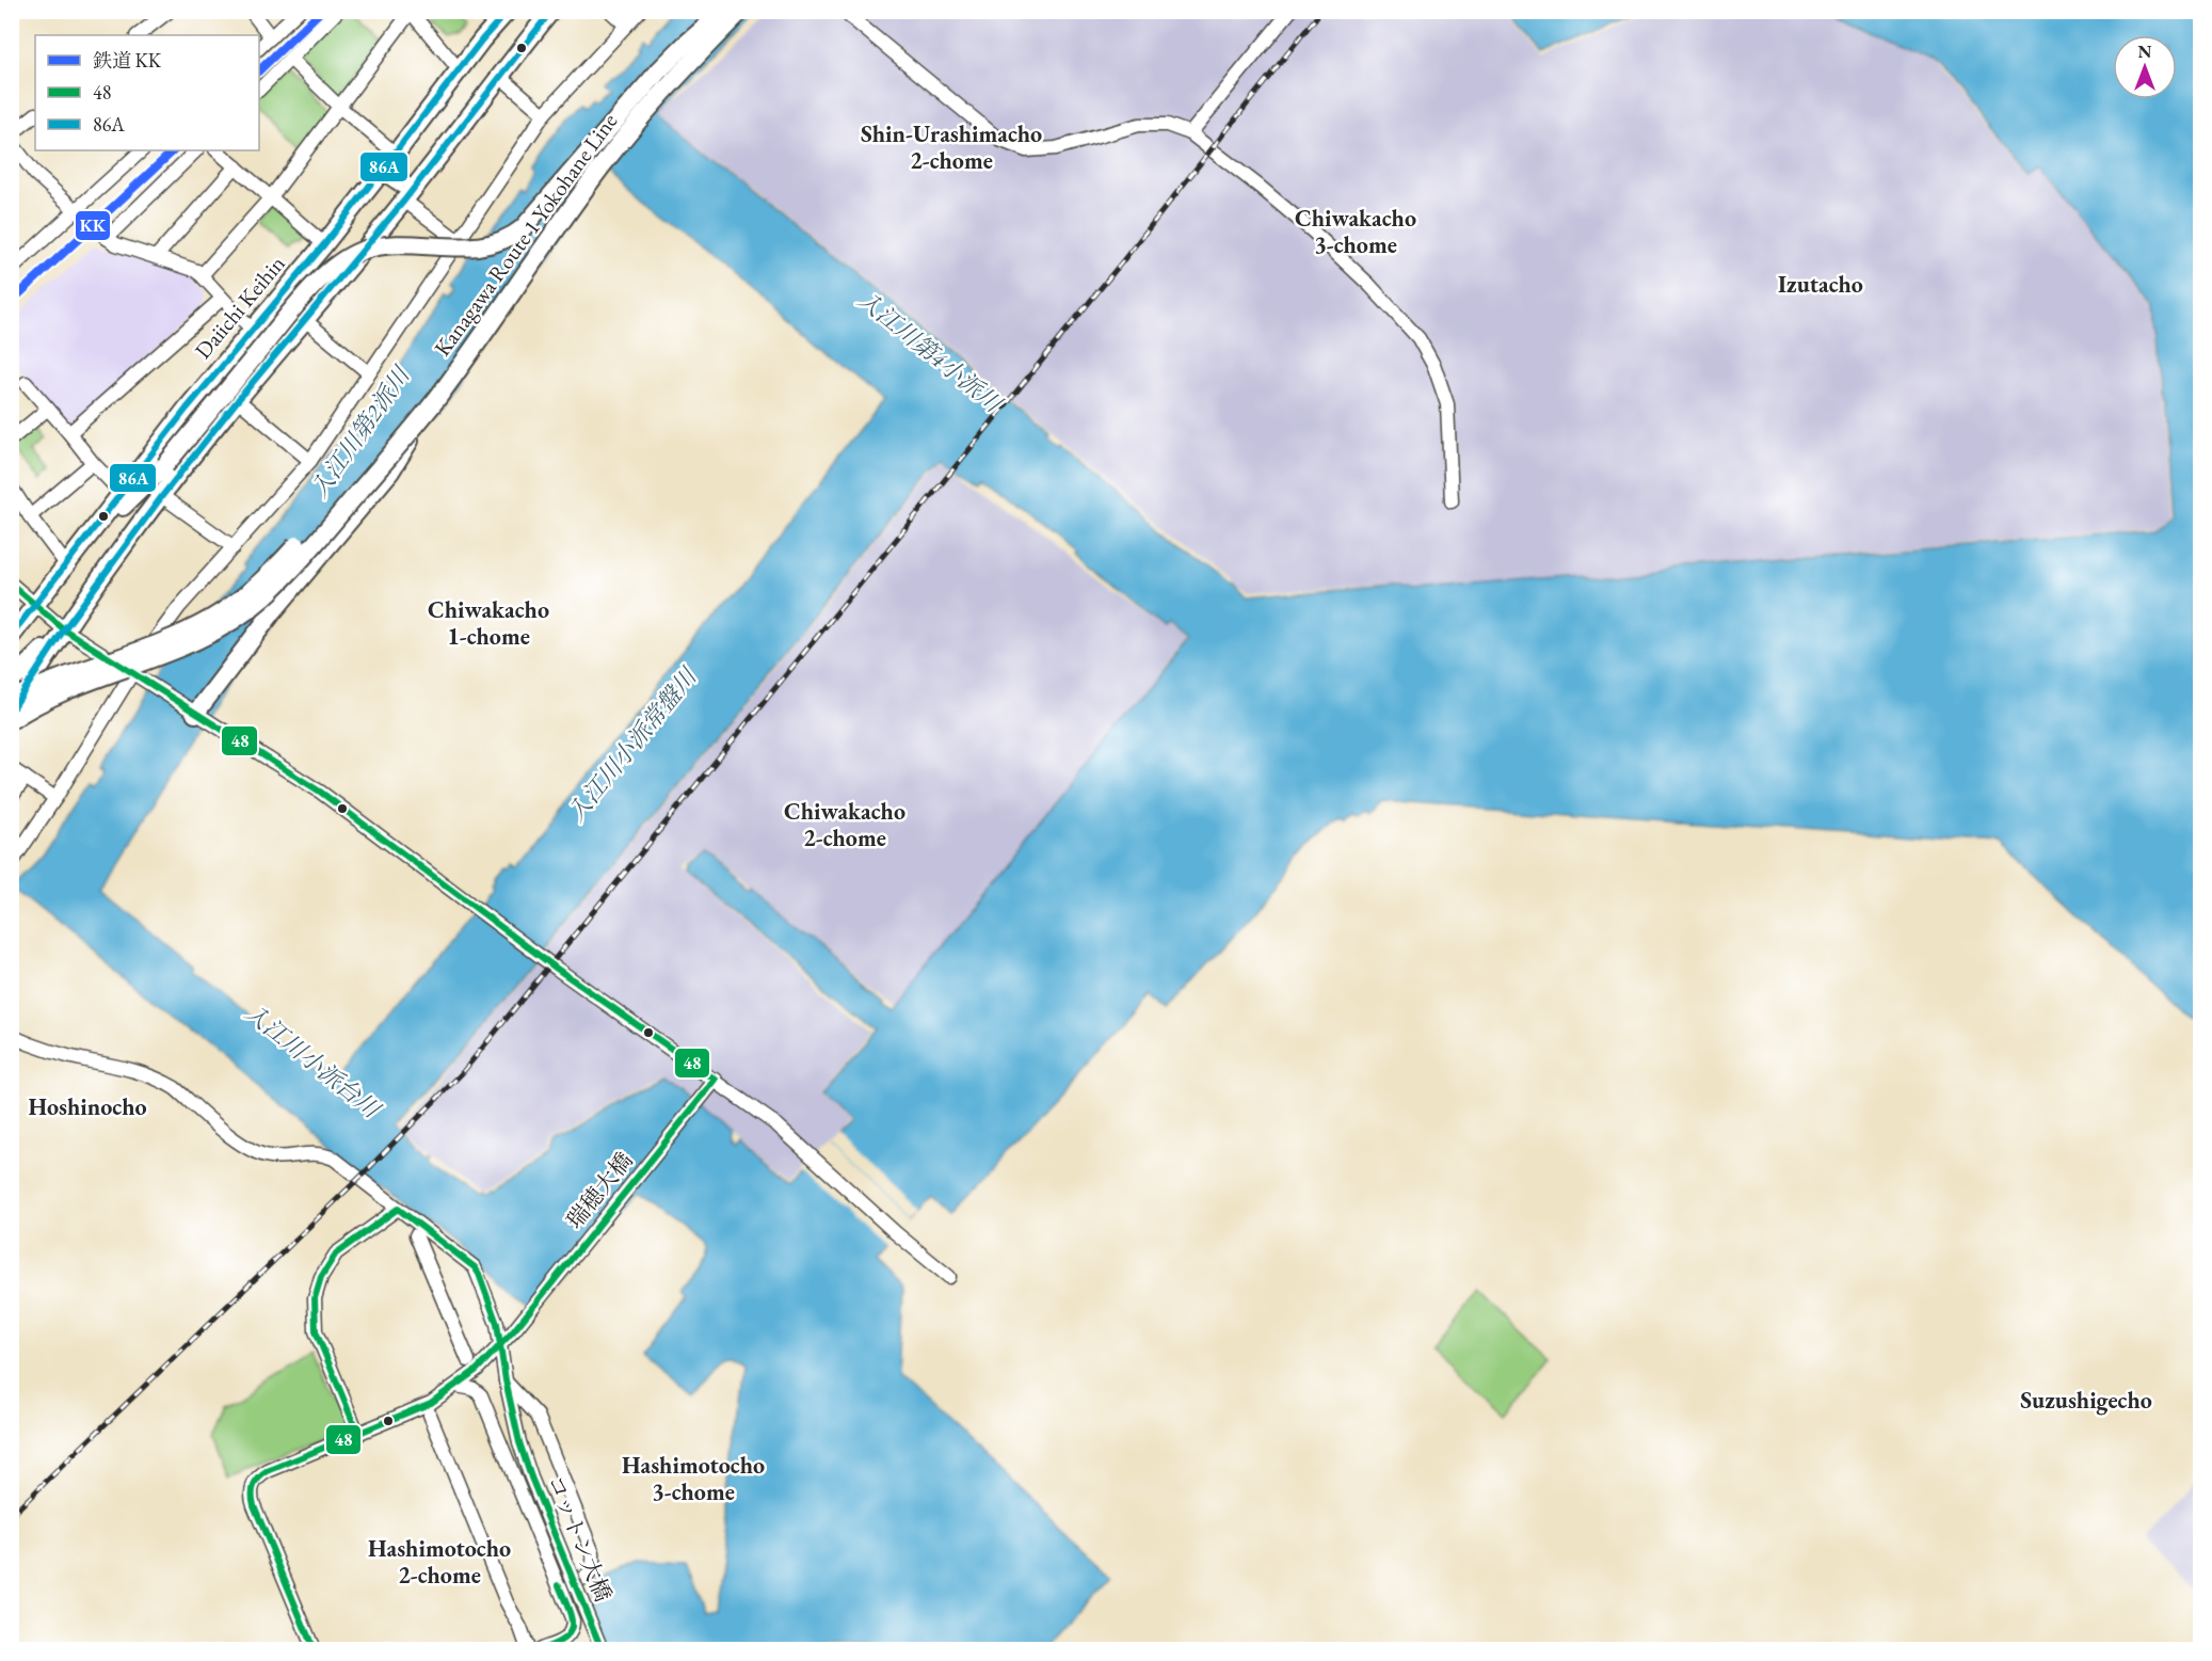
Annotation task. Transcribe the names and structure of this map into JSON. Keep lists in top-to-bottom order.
{
  "streets": {
    "highway": ["Kanagawa Route 1 Yokohane Line", "Daiichi Keihin"],
    "street": ["瑞穂大橋", "コットン大橋"]
  },
  "crossings": [
    ["瑞穂大橋", "コットン大橋"]
  ],
  "districts": [
    "Shin-Urashimacho 2-chome",
    "Chiwakacho 3-chome",
    "Izutacho",
    "Chiwakacho 1-chome",
    "Chiwakacho 2-chome",
    "Hoshinocho",
    "Suzushigecho",
    "Hashimotocho 3-chome",
    "Hashimotocho 2-chome"
  ],
  "water": [
    "入江川第4小派川",
    "入江川第2派川",
    "入江川小派常盤川",
    "入江川小派台川"
  ],
  "lines": ["rail line KK", "transit line 86A", "transit line 48"],
  "legend": ["鉄道 KK", "48", "86A"],
  "north": "top"
}
